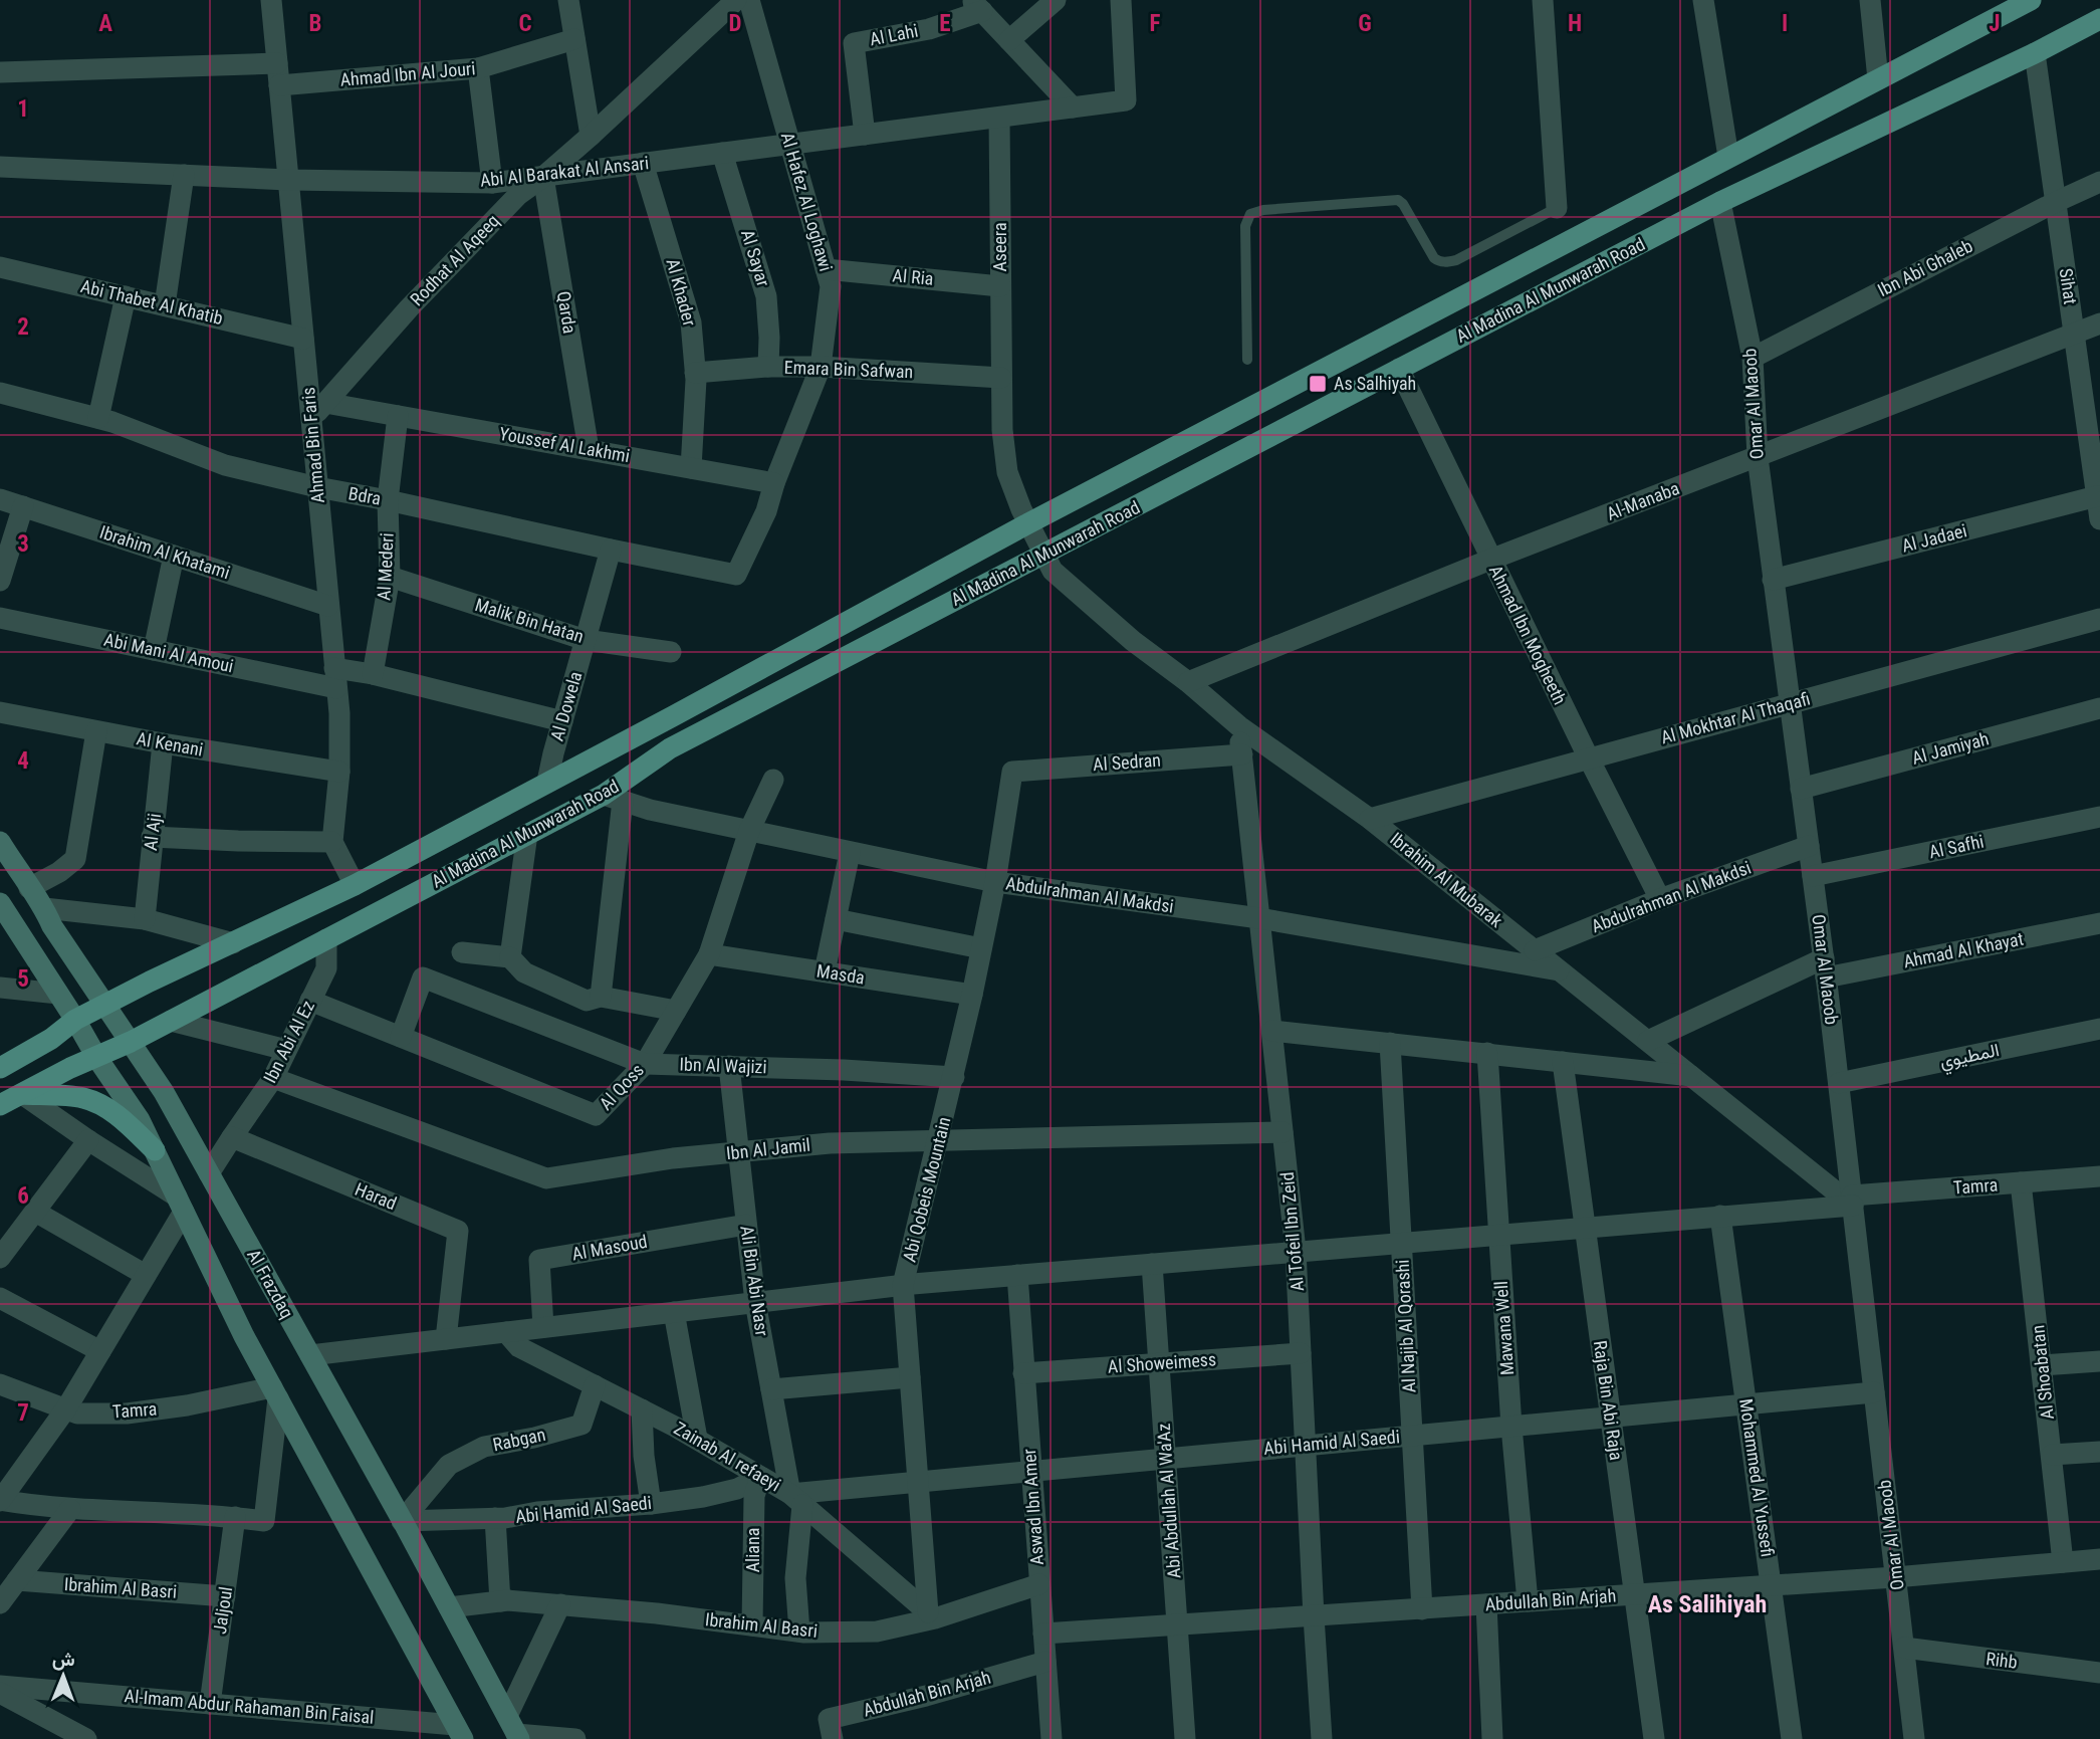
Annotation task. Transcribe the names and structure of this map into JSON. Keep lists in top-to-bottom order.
{
  "streets": {
    "main road": ["Al Madina Al Munwarah Road", "Al Frazdaq"],
    "street": [
      "Al Lahi",
      "Ahmad Ibn Al Jouri",
      "Abi Al Barakat Al Ansari",
      "Al Hafez Al Loghawi",
      "Aseera",
      "Al Sayar",
      "Rodhat Al Aqeeq",
      "Ibn Abi Ghaleb",
      "Al Ria",
      "Sihat",
      "Al Khader",
      "Abi Thabet Al Khatib",
      "Qarda",
      "Emara Bin Safwan",
      "Omar Al Maoob",
      "Ahmad Bin Faris",
      "Youssef Al Lakhmi",
      "Bdra",
      "Al-Manaba",
      "Al Jadaei",
      "Ibrahim Al Khatami",
      "Al Mederi",
      "Malik Bin Hatan",
      "Ahmad Ibn Mogheeth",
      "Abi Mani Al Amoui",
      "Al Dowela",
      "Al Mokhtar Al Thaqafi",
      "Al Kenani",
      "Al Jamiyah",
      "Al Sedran",
      "Al Aji",
      "Al Safhi",
      "Ibrahim Al Mubarak",
      "Abdulrahman Al Makdsi",
      "Ahmad Al Khayat",
      "Masda",
      "Ibn Abi Al Ez",
      "المطيوي",
      "Ibn Al Wajizi",
      "Al Qoss",
      "Ibn Al Jamil",
      "Tamra",
      "Abi Qobeis Mountain",
      "Harad",
      "Al Tofeil Ibn Zeid",
      "Al Masoud",
      "Ali Bin Abi Nasr",
      "Al Najib Al Qorashi",
      "Mawana Well",
      "Al Showeimess",
      "Al Shoabatan",
      "Raja Bin Abi Raja",
      "Rabgan",
      "Abi Hamid Al Saedi",
      "Zainab Al refaeyi",
      "Mohammed Al Yussefi",
      "Abi Abdullah Al Wa'Az",
      "Aswad Ibn Amer",
      "Aliana",
      "Ibrahim Al Basri",
      "Abdullah Bin Arjah",
      "Jaljoul",
      "Rihb",
      "Al-Imam Abdur Rahaman Bin Faisal"
    ]
  },
  "crossings": [
    ["Al Lahi", "Abi Al Barakat Al Ansari"],
    ["Ahmad Ibn Al Jouri", "Ahmad Bin Faris"],
    ["Abi Al Barakat Al Ansari", "Al Hafez Al Loghawi"],
    ["Abi Al Barakat Al Ansari", "Aseera"],
    ["Abi Al Barakat Al Ansari", "Al Sayar"],
    ["Abi Al Barakat Al Ansari", "Rodhat Al Aqeeq"],
    ["Abi Al Barakat Al Ansari", "Al Khader"],
    ["Abi Al Barakat Al Ansari", "Qarda"],
    ["Abi Al Barakat Al Ansari", "Ahmad Bin Faris"],
    ["Al Hafez Al Loghawi", "Al Ria"],
    ["Al Hafez Al Loghawi", "Emara Bin Safwan"],
    ["Al Hafez Al Loghawi", "Youssef Al Lakhmi"],
    ["Al Hafez Al Loghawi", "Bdra"],
    ["Aseera", "Al Ria"],
    ["Aseera", "Al Madina Al Munwarah Road"],
    ["Aseera", "Emara Bin Safwan"],
    ["Aseera", "Ibrahim Al Mubarak"],
    ["Al Sayar", "Emara Bin Safwan"],
    ["Rodhat Al Aqeeq", "Qarda"],
    ["Rodhat Al Aqeeq", "Ahmad Bin Faris"],
    ["Rodhat Al Aqeeq", "Youssef Al Lakhmi"],
    ["Ibn Abi Ghaleb", "Sihat"],
    ["Ibn Abi Ghaleb", "Omar Al Maoob"],
    ["Sihat", "Al Madina Al Munwarah Road"],
    ["Sihat", "Al-Manaba"],
    ["Sihat", "Al Jadaei"],
    ["Al Madina Al Munwarah Road", "Omar Al Maoob"],
    ["Al Madina Al Munwarah Road", "Ahmad Ibn Mogheeth"],
    ["Al Madina Al Munwarah Road", "Al Dowela"],
    ["Al Madina Al Munwarah Road", "Ibrahim Al Mubarak"],
    ["Al Madina Al Munwarah Road", "Abdulrahman Al Makdsi"],
    ["Al Madina Al Munwarah Road", "Ibn Abi Al Ez"],
    ["Al Madina Al Munwarah Road", "Al Frazdaq"],
    ["Al Khader", "Emara Bin Safwan"],
    ["Al Khader", "Youssef Al Lakhmi"],
    ["Abi Thabet Al Khatib", "Ahmad Bin Faris"],
    ["Qarda", "Youssef Al Lakhmi"],
    ["Omar Al Maoob", "Al-Manaba"],
    ["Omar Al Maoob", "Al Jadaei"],
    ["Omar Al Maoob", "Al Mokhtar Al Thaqafi"],
    ["Omar Al Maoob", "Al Jamiyah"],
    ["Omar Al Maoob", "Al Safhi"],
    ["Omar Al Maoob", "Ibrahim Al Mubarak"],
    ["Omar Al Maoob", "Abdulrahman Al Makdsi"],
    ["Omar Al Maoob", "Ahmad Al Khayat"],
    ["Omar Al Maoob", "المطيوي"],
    ["Omar Al Maoob", "Tamra"],
    ["Omar Al Maoob", "Abi Hamid Al Saedi"],
    ["Omar Al Maoob", "Abdullah Bin Arjah"],
    ["Omar Al Maoob", "Rihb"],
    ["Ahmad Bin Faris", "Youssef Al Lakhmi"],
    ["Ahmad Bin Faris", "Bdra"],
    ["Ahmad Bin Faris", "Ibrahim Al Khatami"],
    ["Ahmad Bin Faris", "Abi Mani Al Amoui"],
    ["Ahmad Bin Faris", "Al Kenani"],
    ["Youssef Al Lakhmi", "Bdra"],
    ["Youssef Al Lakhmi", "Al Mederi"],
    ["Bdra", "Al Mederi"],
    ["Bdra", "Al Dowela"],
    ["Al-Manaba", "Ahmad Ibn Mogheeth"],
    ["Al-Manaba", "Ibrahim Al Mubarak"],
    ["Al Mederi", "Malik Bin Hatan"],
    ["Al Mederi", "Abi Mani Al Amoui"],
    ["Malik Bin Hatan", "Al Dowela"],
    ["Ahmad Ibn Mogheeth", "Al Mokhtar Al Thaqafi"],
    ["Ahmad Ibn Mogheeth", "Abdulrahman Al Makdsi"],
    ["Abi Mani Al Amoui", "Al Dowela"],
    ["Al Mokhtar Al Thaqafi", "Ibrahim Al Mubarak"],
    ["Al Kenani", "Al Aji"],
    ["Al Sedran", "Abi Qobeis Mountain"],
    ["Al Sedran", "Al Tofeil Ibn Zeid"],
    ["Ibrahim Al Mubarak", "Abdulrahman Al Makdsi"],
    ["Ibrahim Al Mubarak", "Ahmad Al Khayat"],
    ["Ibrahim Al Mubarak", "Tamra"],
    ["Ibrahim Al Mubarak", "Al Tofeil Ibn Zeid"],
    ["Abdulrahman Al Makdsi", "Al Qoss"],
    ["Abdulrahman Al Makdsi", "Abi Qobeis Mountain"],
    ["Abdulrahman Al Makdsi", "Al Tofeil Ibn Zeid"],
    ["Masda", "Al Qoss"],
    ["Masda", "Abi Qobeis Mountain"],
    ["Ibn Abi Al Ez", "Al Qoss"],
    ["Ibn Abi Al Ez", "Ibn Al Jamil"],
    ["Ibn Abi Al Ez", "Harad"],
    ["Ibn Al Wajizi", "Al Qoss"],
    ["Ibn Al Wajizi", "Abi Qobeis Mountain"],
    ["Ibn Al Wajizi", "Ali Bin Abi Nasr"],
    ["Ibn Al Jamil", "Abi Qobeis Mountain"],
    ["Ibn Al Jamil", "Al Tofeil Ibn Zeid"],
    ["Ibn Al Jamil", "Ali Bin Abi Nasr"],
    ["Tamra", "Abi Qobeis Mountain"],
    ["Tamra", "Harad"],
    ["Tamra", "Al Tofeil Ibn Zeid"],
    ["Tamra", "Al Masoud"],
    ["Tamra", "Ali Bin Abi Nasr"],
    ["Tamra", "Al Frazdaq"],
    ["Tamra", "Al Najib Al Qorashi"],
    ["Tamra", "Mawana Well"],
    ["Tamra", "Al Shoabatan"],
    ["Tamra", "Raja Bin Abi Raja"],
    ["Tamra", "Zainab Al refaeyi"],
    ["Tamra", "Mohammed Al Yussefi"],
    ["Tamra", "Abi Abdullah Al Wa'Az"],
    ["Tamra", "Aswad Ibn Amer"],
    ["Abi Qobeis Mountain", "Abi Hamid Al Saedi"],
    ["Abi Qobeis Mountain", "Zainab Al refaeyi"],
    ["Al Tofeil Ibn Zeid", "Al Showeimess"],
    ["Al Tofeil Ibn Zeid", "Abi Hamid Al Saedi"],
    ["Al Tofeil Ibn Zeid", "Abdullah Bin Arjah"],
    ["Al Masoud", "Ali Bin Abi Nasr"],
    ["Ali Bin Abi Nasr", "Abi Hamid Al Saedi"],
    ["Ali Bin Abi Nasr", "Zainab Al refaeyi"],
    ["Ali Bin Abi Nasr", "Ibrahim Al Basri"],
    ["Al Frazdaq", "Rabgan"],
    ["Al Frazdaq", "Abi Hamid Al Saedi"],
    ["Al Frazdaq", "Ibrahim Al Basri"],
    ["Al Najib Al Qorashi", "Abi Hamid Al Saedi"],
    ["Al Najib Al Qorashi", "Abdullah Bin Arjah"],
    ["Mawana Well", "Abi Hamid Al Saedi"],
    ["Mawana Well", "Abdullah Bin Arjah"],
    ["Al Showeimess", "Abi Abdullah Al Wa'Az"],
    ["Al Showeimess", "Aswad Ibn Amer"],
    ["Al Shoabatan", "Abdullah Bin Arjah"],
    ["Raja Bin Abi Raja", "Abi Hamid Al Saedi"],
    ["Raja Bin Abi Raja", "Abdullah Bin Arjah"],
    ["Rabgan", "Abi Hamid Al Saedi"],
    ["Rabgan", "Zainab Al refaeyi"],
    ["Abi Hamid Al Saedi", "Zainab Al refaeyi"],
    ["Abi Hamid Al Saedi", "Mohammed Al Yussefi"],
    ["Abi Hamid Al Saedi", "Abi Abdullah Al Wa'Az"],
    ["Abi Hamid Al Saedi", "Aswad Ibn Amer"],
    ["Abi Hamid Al Saedi", "Aliana"],
    ["Zainab Al refaeyi", "Aliana"],
    ["Mohammed Al Yussefi", "Abdullah Bin Arjah"],
    ["Abi Abdullah Al Wa'Az", "Abdullah Bin Arjah"],
    ["Aswad Ibn Amer", "Ibrahim Al Basri"],
    ["Aswad Ibn Amer", "Abdullah Bin Arjah"],
    ["Aliana", "Ibrahim Al Basri"],
    ["Ibrahim Al Basri", "Jaljoul"],
    ["Jaljoul", "Al-Imam Abdur Rahaman Bin Faisal"]
  ],
  "districts": ["As Salihiyah"],
  "places": {
    "transit": ["As Salhiyah"]
  },
  "north": "top",
  "grid": {
    "columns": [
      "A",
      "B",
      "C",
      "D",
      "E",
      "F",
      "G",
      "H",
      "I",
      "J"
    ],
    "rows": [
      "1",
      "2",
      "3",
      "4",
      "5",
      "6",
      "7"
    ]
  }
}
